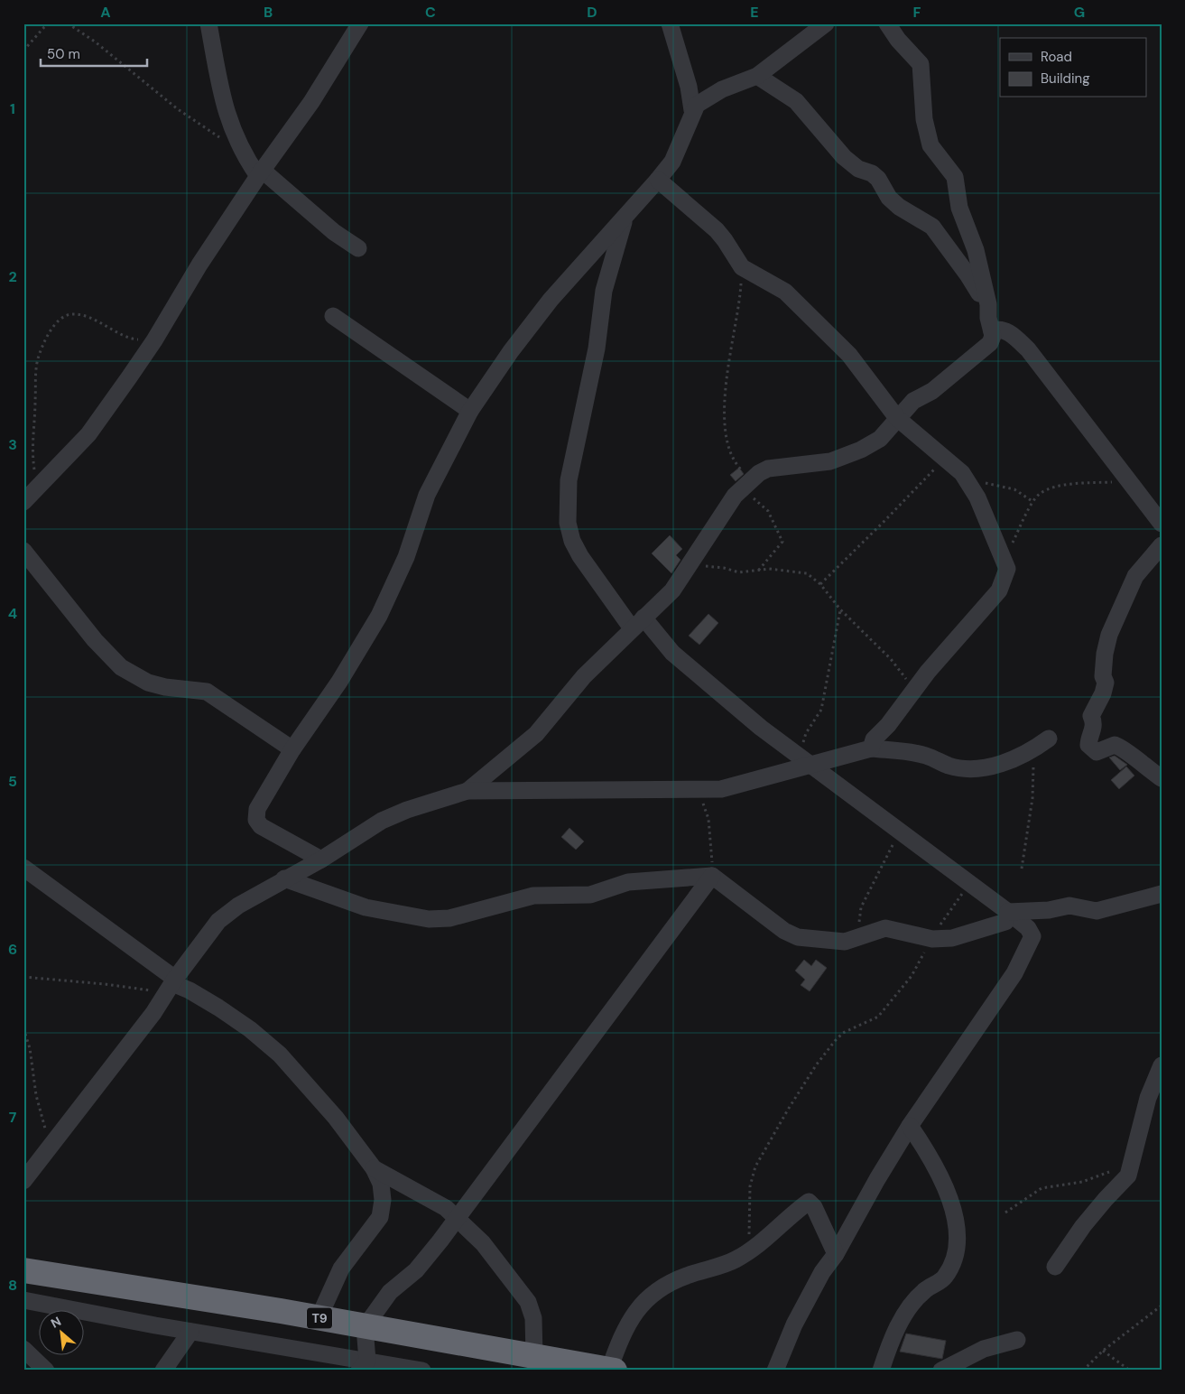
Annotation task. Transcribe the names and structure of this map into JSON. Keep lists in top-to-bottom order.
{
  "streets": {
    "highway": ["T9"]
  },
  "legend": ["Road", "Building"],
  "scale_bar": "50 m",
  "north": "top left",
  "grid": {
    "columns": [
      "A",
      "B",
      "C",
      "D",
      "E",
      "F",
      "G"
    ],
    "rows": [
      "1",
      "2",
      "3",
      "4",
      "5",
      "6",
      "7",
      "8"
    ]
  }
}
